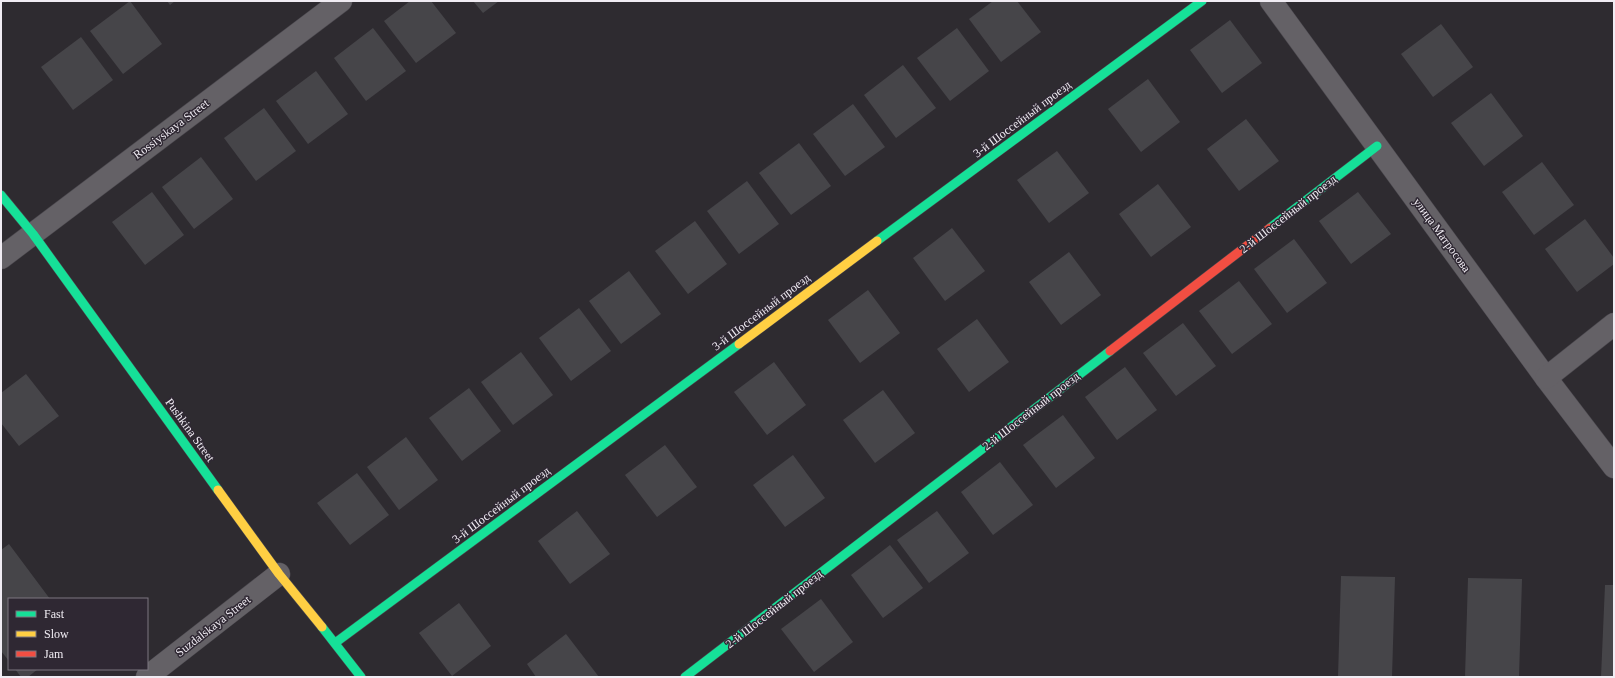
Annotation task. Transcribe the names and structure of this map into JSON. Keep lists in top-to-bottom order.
{
  "streets": {
    "street": [
      "3-й Шоссейный проезд",
      "Rossiyskaya Street",
      "2-й Шоссейный проезд",
      "улица Матросова",
      "Pushkina Street",
      "Suzdalskaya Street"
    ]
  },
  "crossings": [
    ["3-й Шоссейный проезд", "Pushkina Street"],
    ["Rossiyskaya Street", "Pushkina Street"],
    ["2-й Шоссейный проезд", "улица Матросова"],
    ["Pushkina Street", "Suzdalskaya Street"]
  ],
  "legend": ["Fast", "Slow", "Jam"]
}
